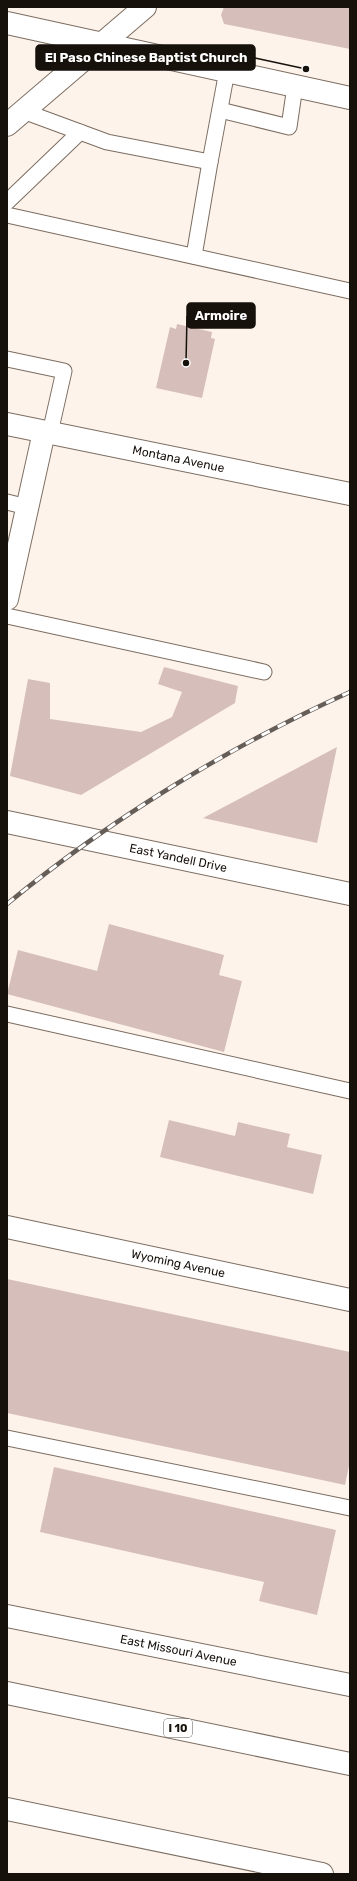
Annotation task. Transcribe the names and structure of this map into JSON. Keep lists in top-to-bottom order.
{
  "streets": {
    "main road": [
      "Montana Avenue",
      "East Yandell Drive",
      "Wyoming Avenue",
      "East Missouri Avenue",
      "I 10"
    ]
  },
  "places": ["El Paso Chinese Baptist Church", "Armoire"]
}
